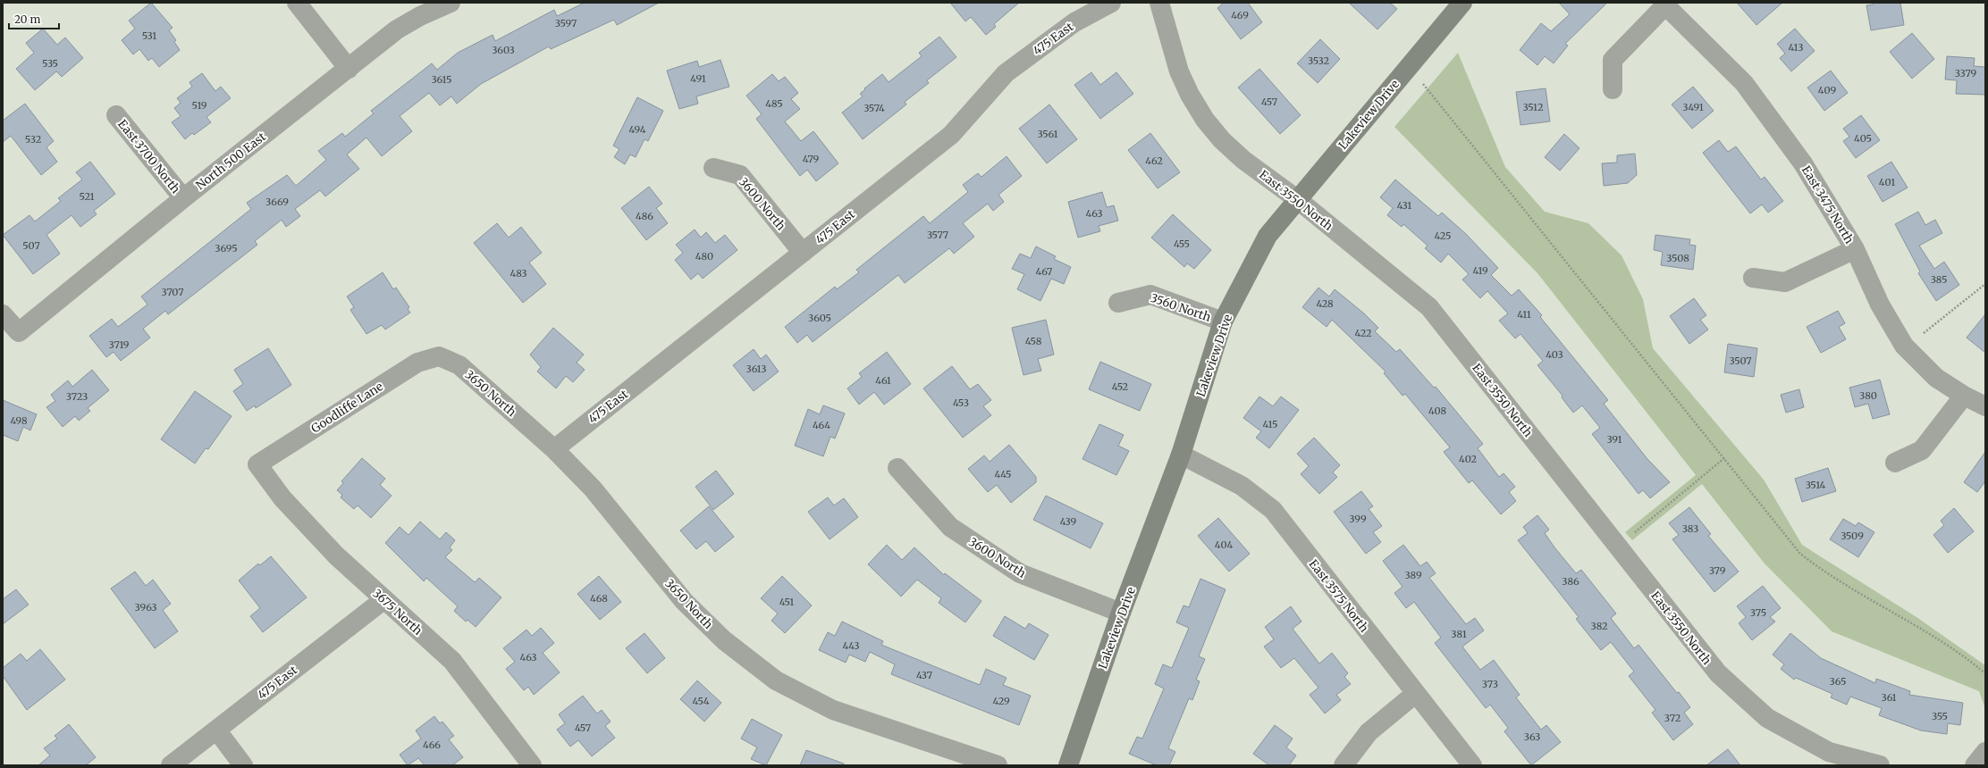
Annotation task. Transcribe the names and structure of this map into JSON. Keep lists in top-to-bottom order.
{
  "streets": {
    "street": [
      "475 East",
      "Lakeview Drive",
      "East 3700 North",
      "North 500 East",
      "East 3550 North",
      "3600 North",
      "East 3475 North",
      "3560 North",
      "3650 North",
      "Goodliffe Lane",
      "East 3575 North",
      "3675 North"
    ]
  },
  "crossings": [
    ["475 East", "3600 North"],
    ["475 East", "3650 North"],
    ["475 East", "3675 North"],
    ["Lakeview Drive", "East 3550 North"],
    ["Lakeview Drive", "3600 North"],
    ["Lakeview Drive", "3560 North"],
    ["Lakeview Drive", "East 3575 North"],
    ["East 3700 North", "North 500 East"],
    ["3650 North", "Goodliffe Lane"],
    ["Goodliffe Lane", "3675 North"]
  ],
  "house_numbers": [
    "469",
    "3597",
    "531",
    "413",
    "3603",
    "3532",
    "535",
    "3379",
    "491",
    "3615",
    "409",
    "457",
    "485",
    "519",
    "3512",
    "3491",
    "3574",
    "494",
    "3561",
    "405",
    "532",
    "479",
    "462",
    "401",
    "521",
    "3669",
    "431",
    "463",
    "486",
    "3577",
    "425",
    "455",
    "507",
    "3695",
    "480",
    "3508",
    "419",
    "467",
    "483",
    "385",
    "3707",
    "428",
    "411",
    "3605",
    "422",
    "458",
    "3719",
    "403",
    "3507",
    "3613",
    "461",
    "452",
    "380",
    "3723",
    "453",
    "408",
    "498",
    "415",
    "464",
    "391",
    "402",
    "445",
    "3514",
    "399",
    "439",
    "383",
    "3509",
    "404",
    "379",
    "389",
    "386",
    "468",
    "451",
    "3963",
    "375",
    "382",
    "381",
    "443",
    "463",
    "437",
    "365",
    "373",
    "361",
    "454",
    "429",
    "355",
    "372",
    "457",
    "363",
    "466"
  ],
  "scale_bar": "20 m"
}
